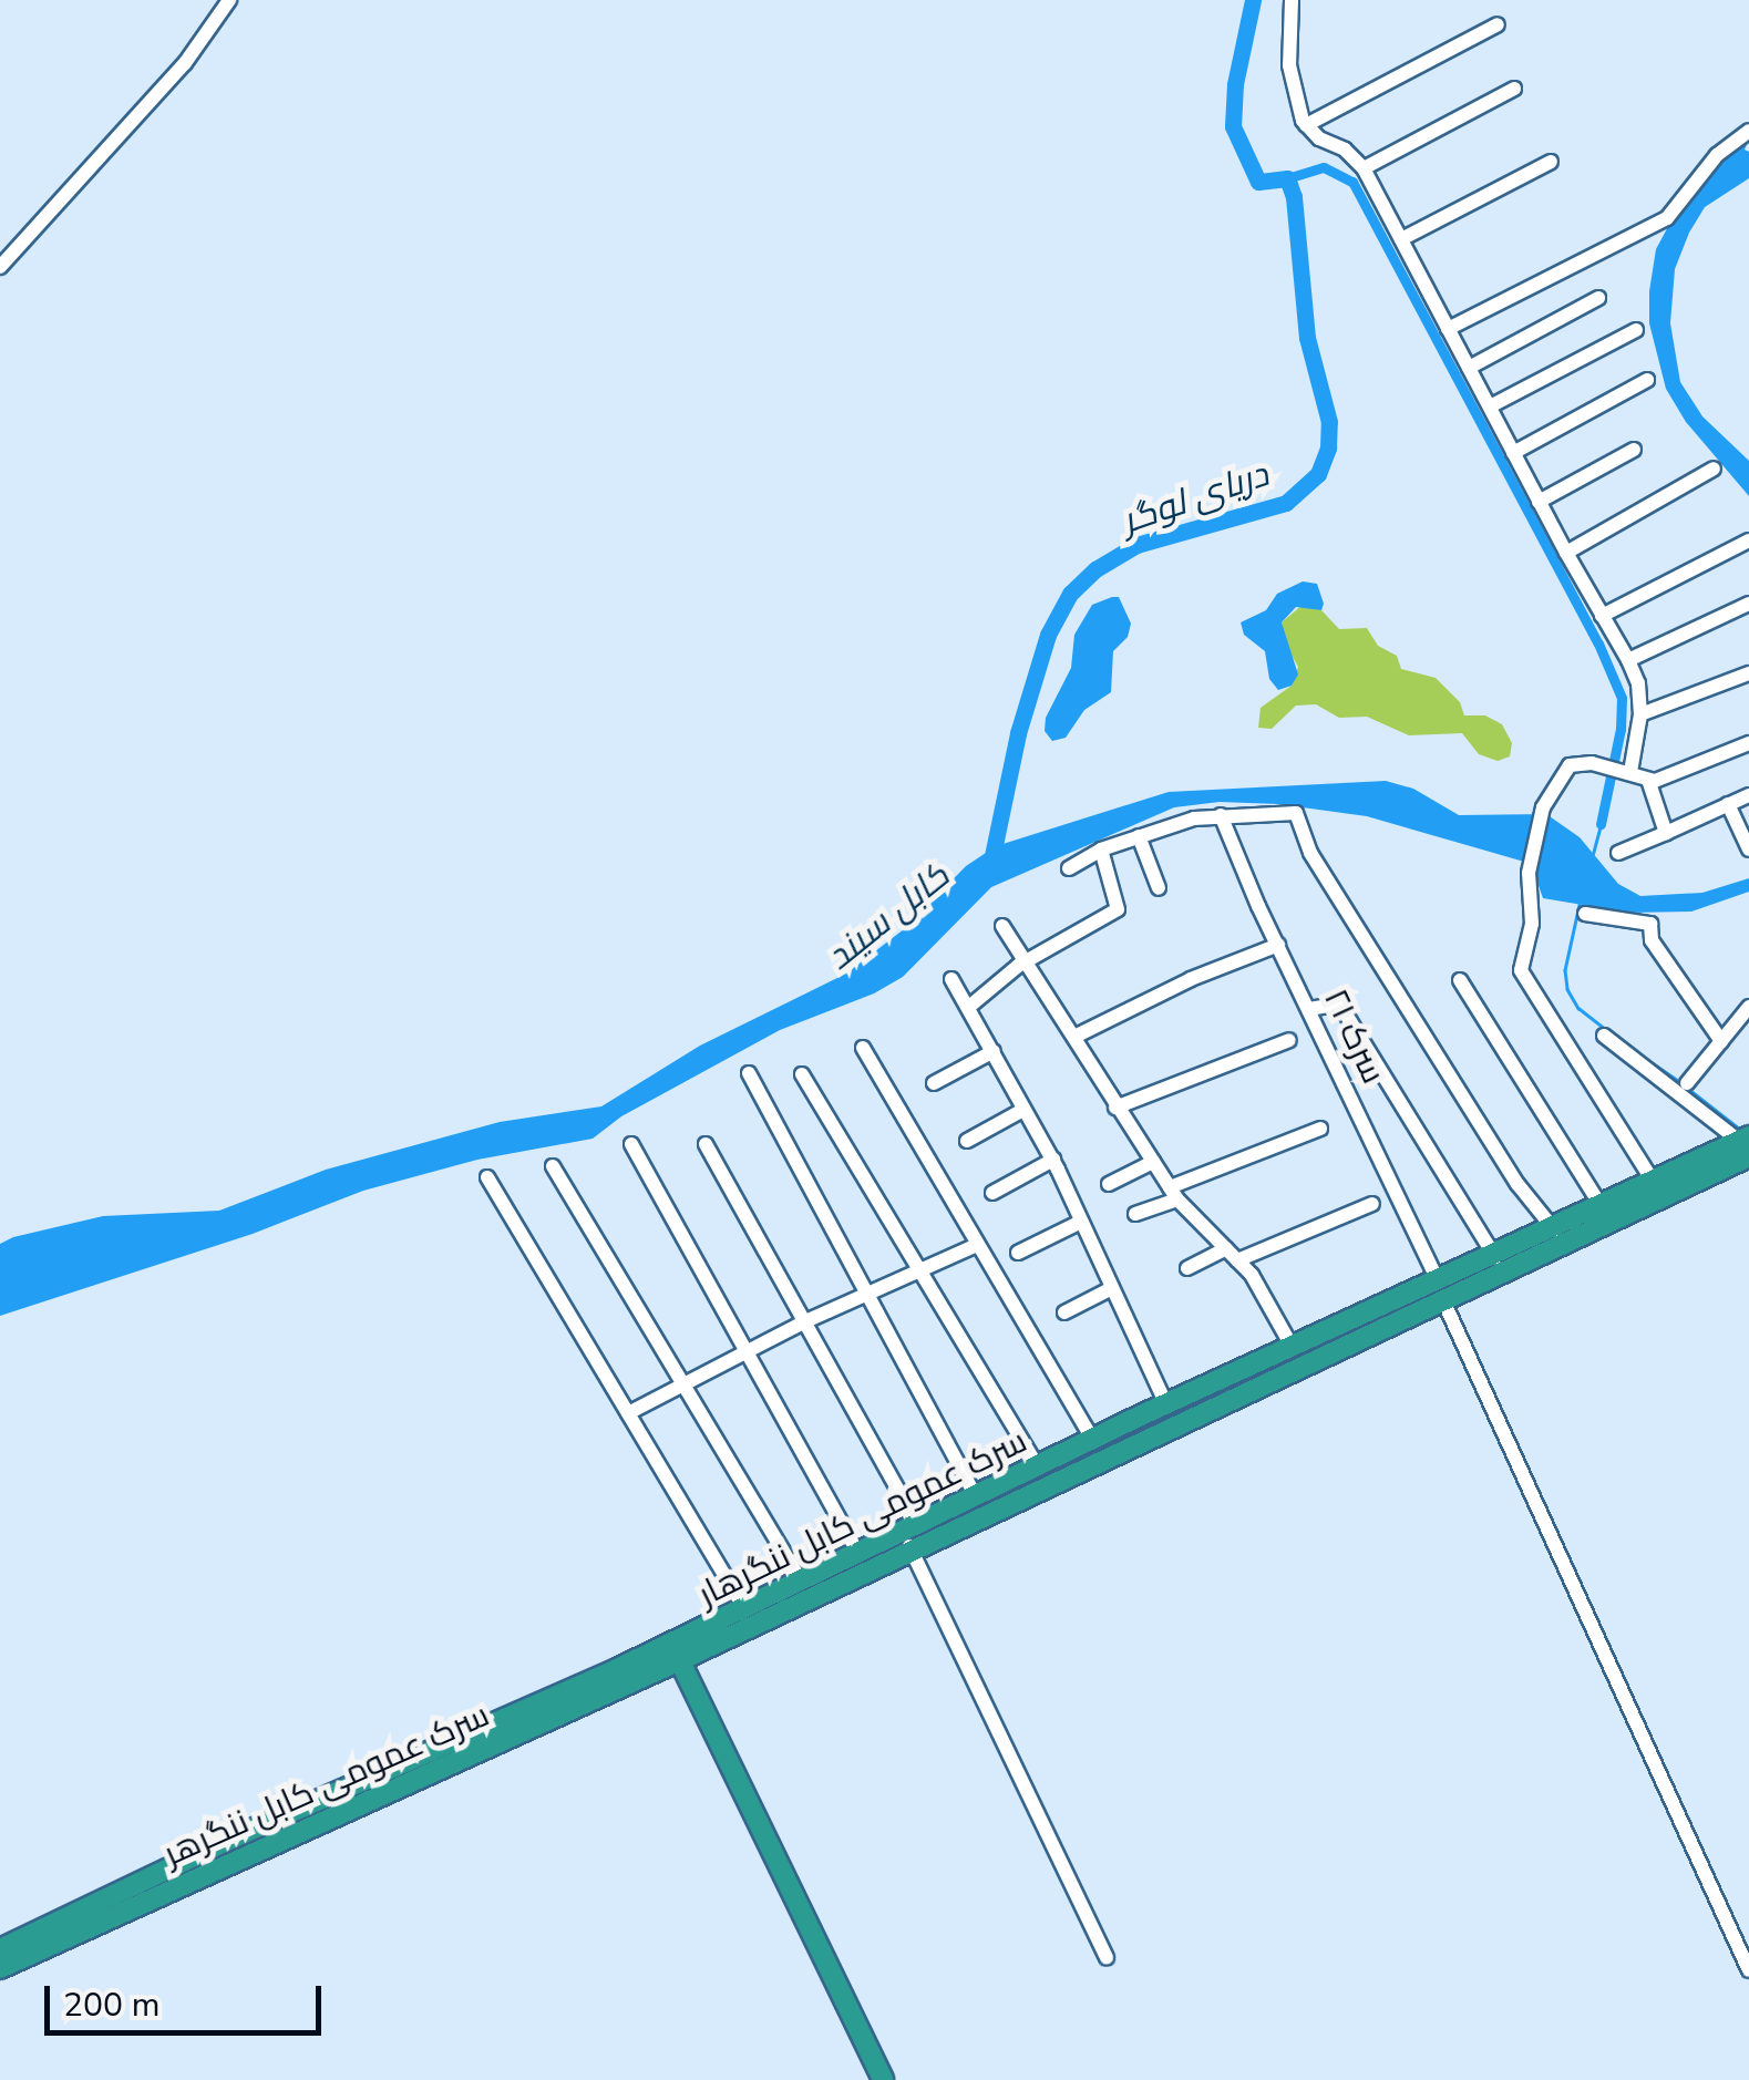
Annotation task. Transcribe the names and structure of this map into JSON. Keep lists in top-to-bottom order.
{
  "streets": {
    "highway": ["سرک عمومی کابل ننگرهار", "سرک عمومی کابل ننگرهر"],
    "street": ["سرک ۲۱"]
  },
  "crossings": [
    ["سرک ۲۱", "سرک عمومی کابل ننگرهار"],
    ["سرک عمومی کابل ننگرهار", "سرک عمومی کابل ننگرهر"]
  ],
  "water": ["دریای لوگر", "کابل سيند"],
  "scale_bar": "200 m"
}
